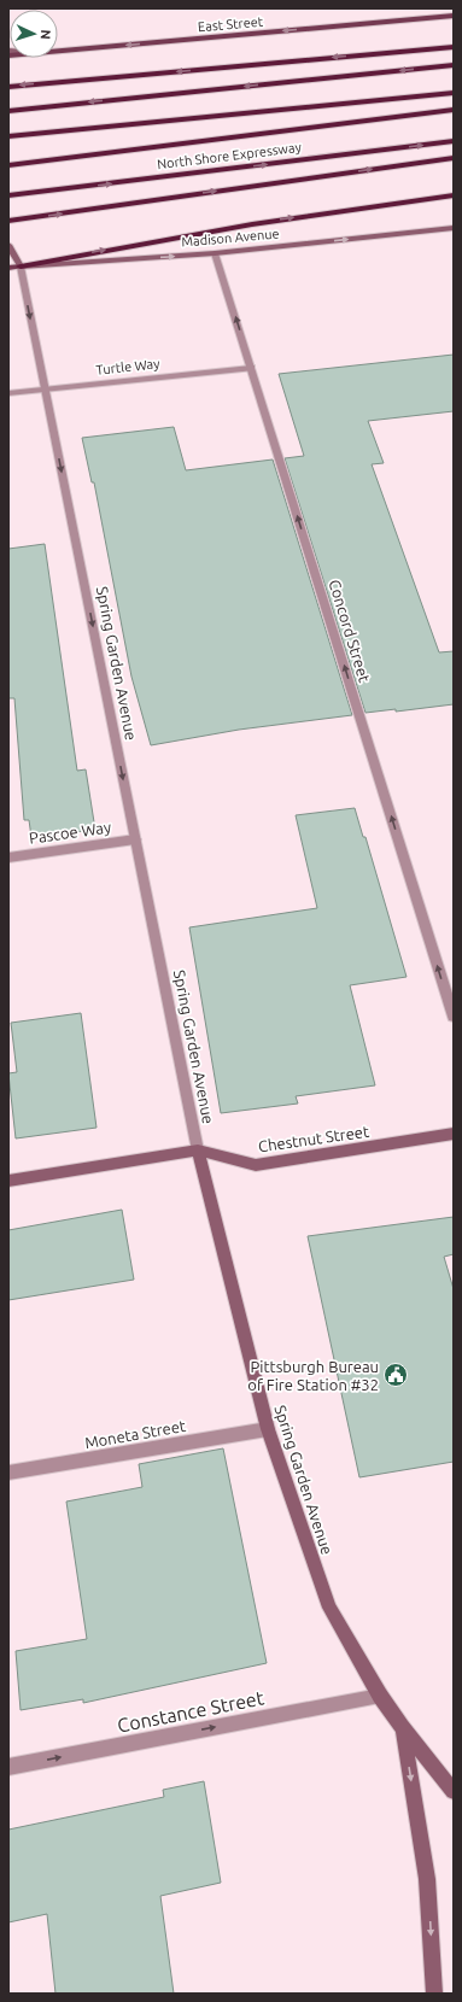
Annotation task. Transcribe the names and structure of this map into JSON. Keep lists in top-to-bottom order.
{
  "streets": {
    "highway": ["North Shore Expressway"],
    "main road": ["East Street", "Madison Avenue"],
    "street": [
      "Turtle Way",
      "Concord Street",
      "Spring Garden Avenue",
      "Pascoe Way",
      "Chestnut Street",
      "Moneta Street",
      "Constance Street"
    ]
  },
  "crossings": [
    ["Madison Avenue", "Concord Street"],
    ["Madison Avenue", "Spring Garden Avenue"],
    ["Turtle Way", "Concord Street"],
    ["Turtle Way", "Spring Garden Avenue"],
    ["Spring Garden Avenue", "Pascoe Way"],
    ["Spring Garden Avenue", "Chestnut Street"],
    ["Spring Garden Avenue", "Moneta Street"],
    ["Spring Garden Avenue", "Constance Street"]
  ],
  "one_way": [
    "East Street",
    "Madison Avenue",
    "Concord Street",
    "Spring Garden Avenue",
    "Constance Street"
  ],
  "places": {
    "public building": ["Pittsburgh Bureau of Fire Station #32"]
  },
  "north": "right"
}
